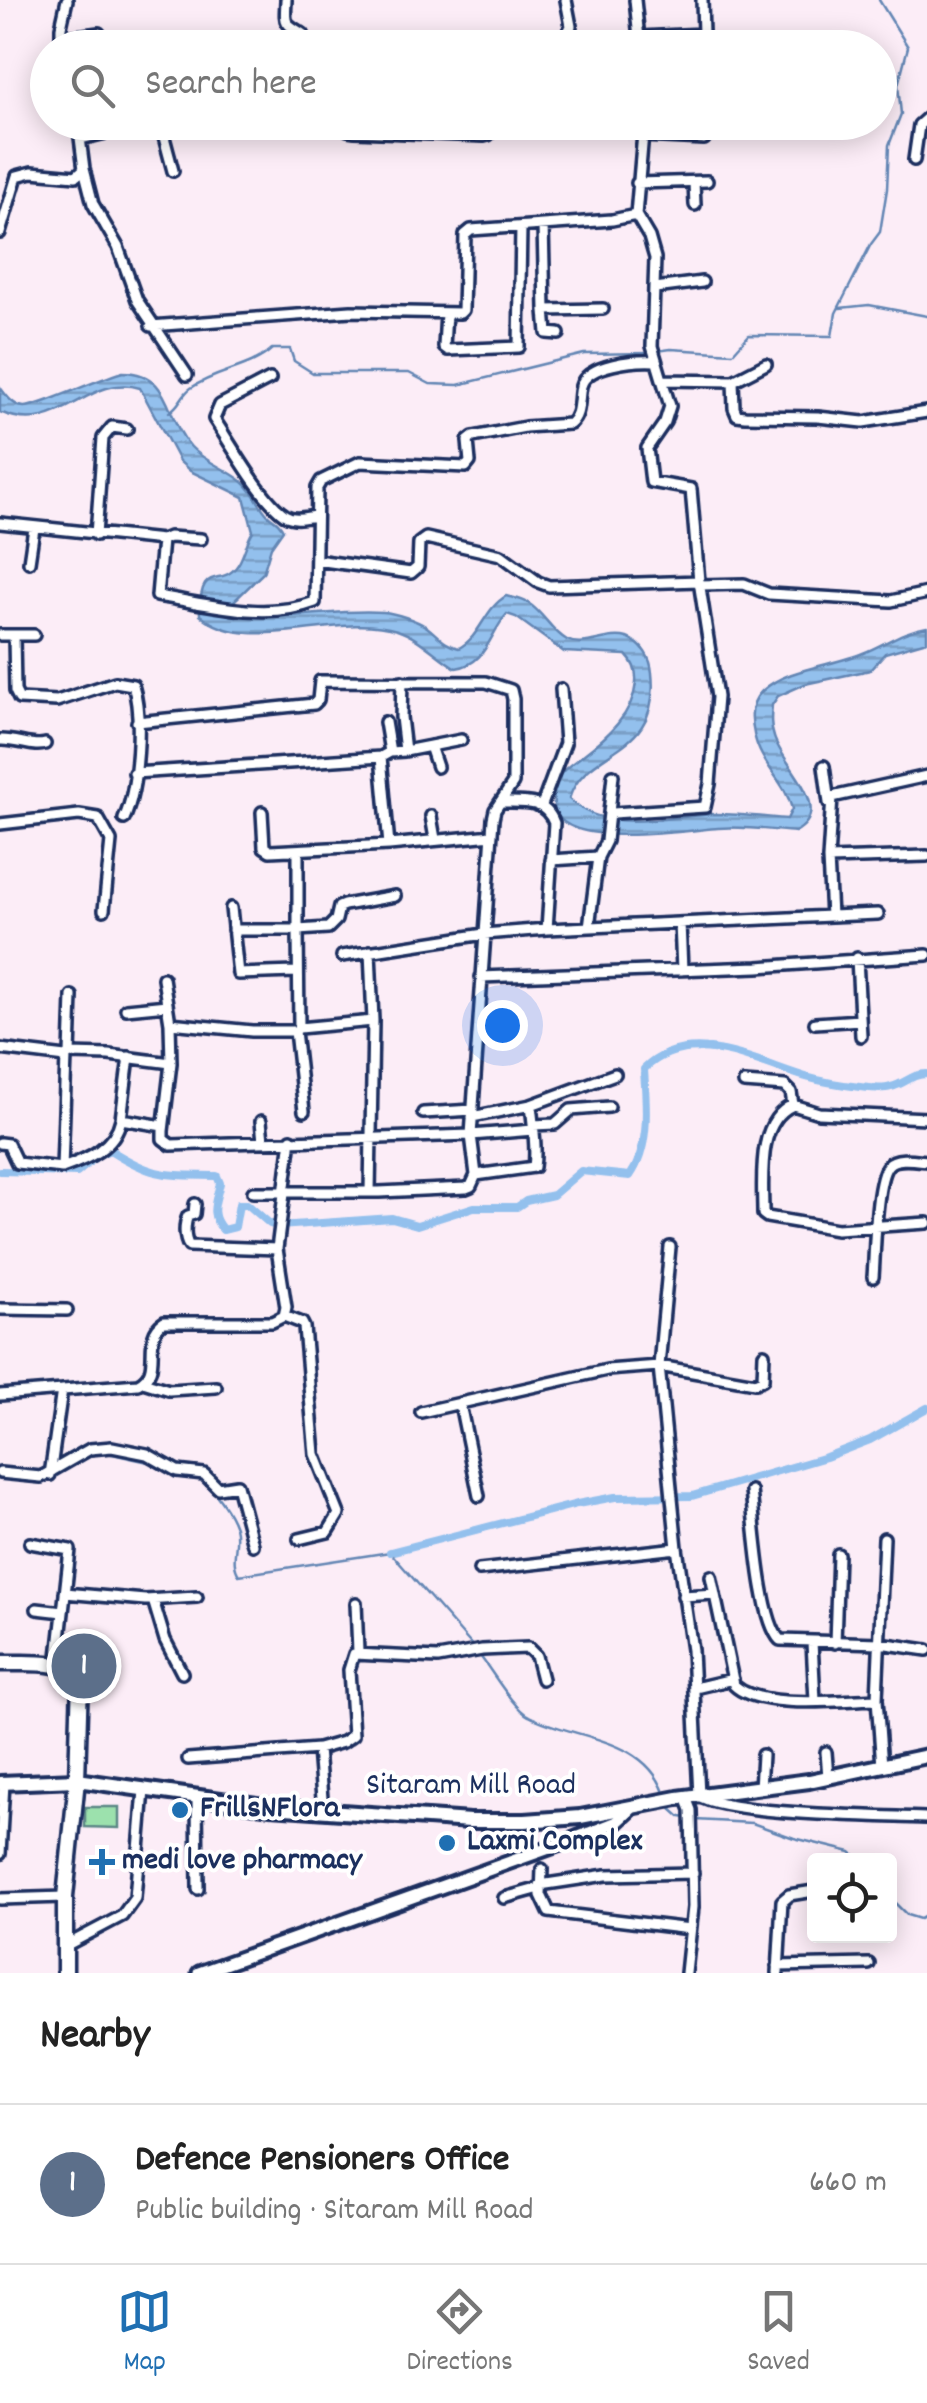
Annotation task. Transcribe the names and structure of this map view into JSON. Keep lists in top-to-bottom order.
{
  "streets": {
    "main road": ["Sitaram Mill Road"]
  },
  "places": {
    "other": ["FrillsNFlora", "Laxmi Complex"],
    "health": ["medi love pharmacy"]
  },
  "page": {
    "search": "Search here",
    "pins": "1",
    "heading": "Nearby",
    "list": [
      {
        "mark": "1",
        "name": "Defence Pensioners Office",
        "note": "Public building · Sitaram Mill Road",
        "value": "660 m"
      }
    ],
    "nav": ["Map", "Directions", "Saved"]
  }
}
